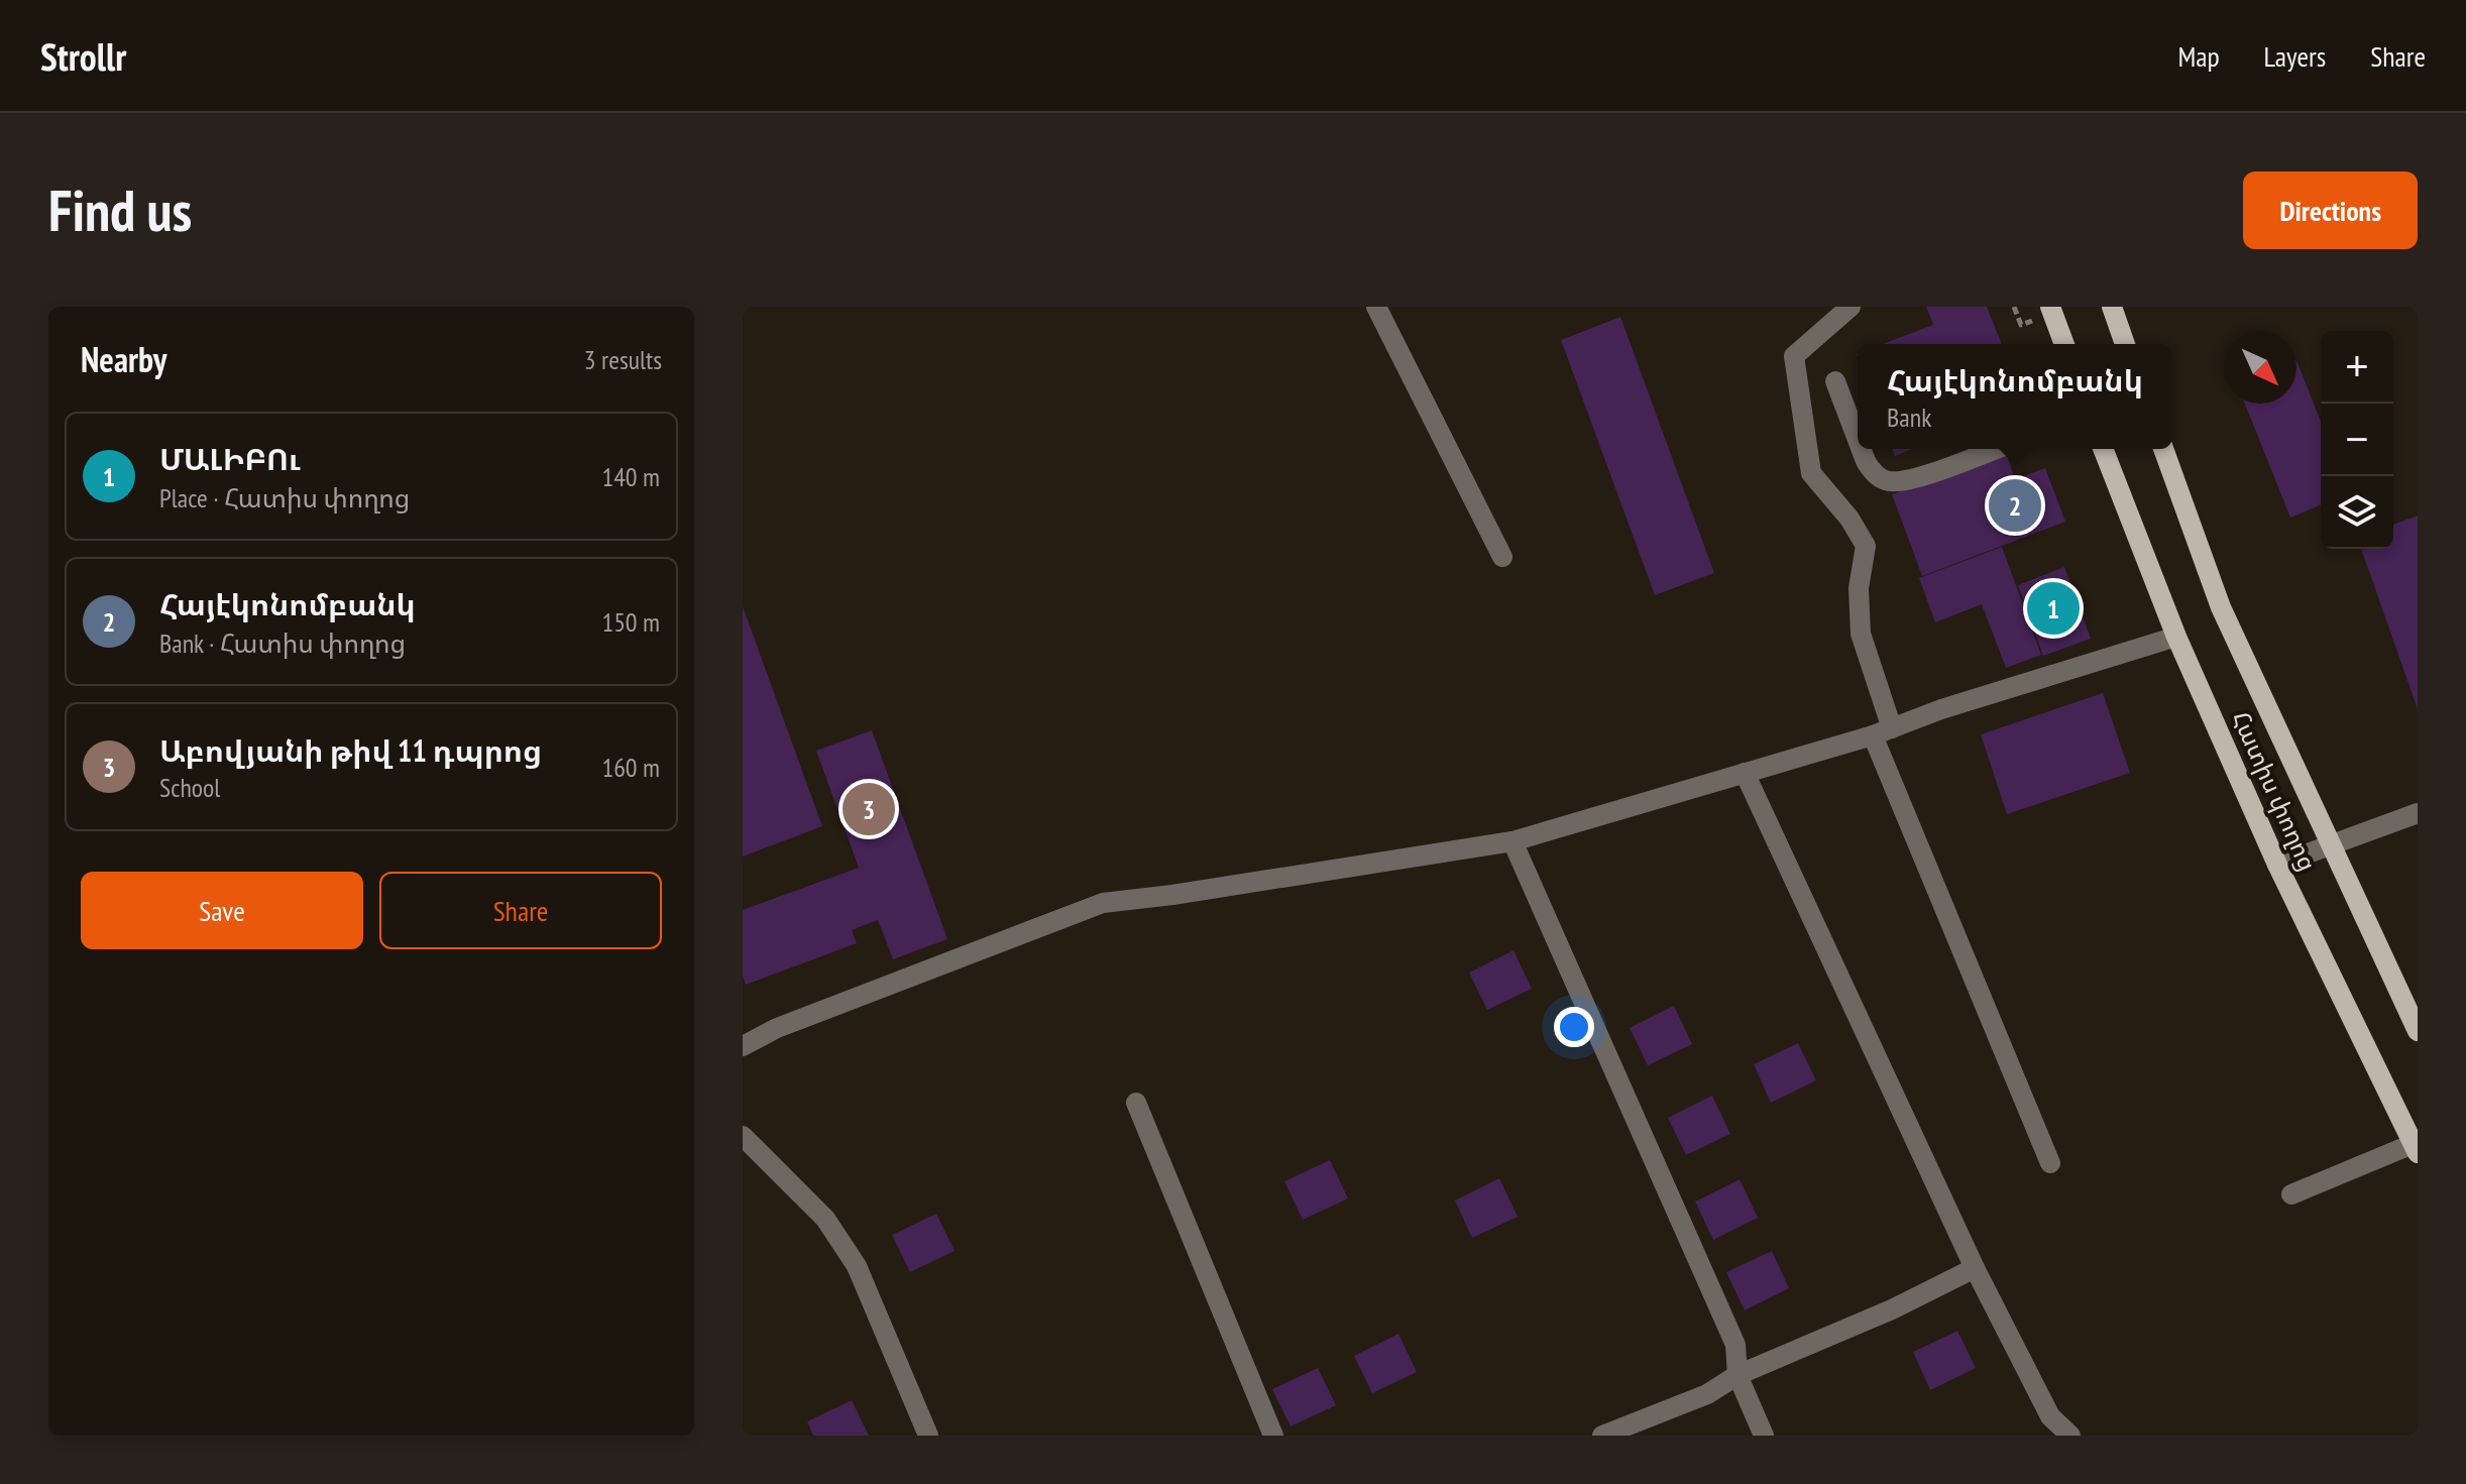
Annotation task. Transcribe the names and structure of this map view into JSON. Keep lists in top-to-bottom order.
{
  "streets": {
    "main road": ["Հատիս փողոց"]
  },
  "north": "bottom right",
  "page": {
    "header": "Strollr",
    "nav": ["Map", "Layers", "Share"],
    "buttons": [
      "Directions",
      ["Save", "Share"]
    ],
    "title": "Find us",
    "heading": ["Nearby", "3 results"],
    "map_buttons": ["+", "−"],
    "popup": ["Հայէկոնոմբանկ", "Bank"],
    "list": [
      {
        "mark": "1",
        "name": "ՄԱԼԻԲՈւ",
        "note": "Place · Հատիս փողոց",
        "value": "140 m"
      },
      {
        "mark": "2",
        "name": "Հայէկոնոմբանկ",
        "note": "Bank · Հատիս փողոց",
        "value": "150 m"
      },
      {
        "mark": "3",
        "name": "Աբովյանի թիվ 11 դպրոց",
        "note": "School",
        "value": "160 m"
      }
    ],
    "pins": ["2", "1", "3"]
  }
}
